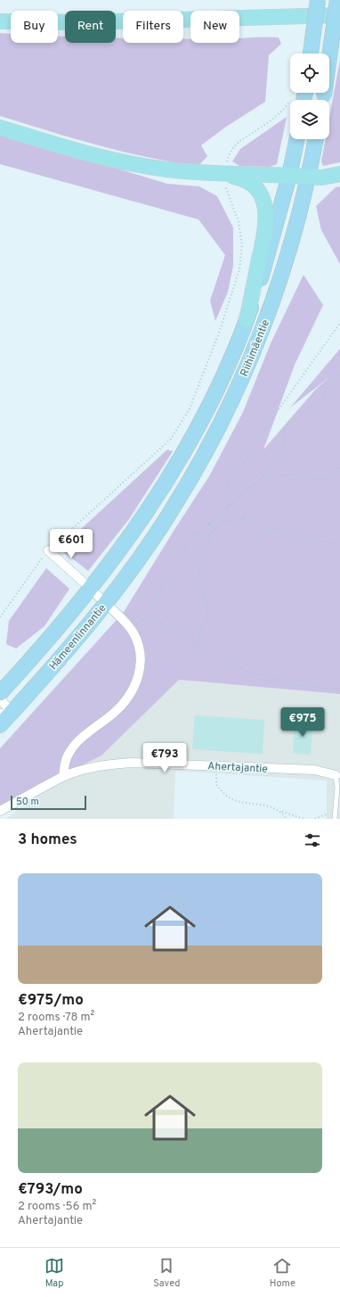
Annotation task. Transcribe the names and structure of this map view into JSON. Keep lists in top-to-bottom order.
{
  "streets": {
    "main road": ["Riihimäentie", "Hämeenlinnantie"],
    "street": ["Ahertajantie"]
  },
  "crossings": [
    ["Riihimäentie", "Hämeenlinnantie"]
  ],
  "scale_bar": "50 m",
  "page": {
    "chip": [
      "Buy",
      "Rent",
      "Filters",
      "New"
    ],
    "price": ["€601", "€975", "€793"],
    "scale": "50 m",
    "heading": "3 homes",
    "list": [
      {
        "name": "€975/mo",
        "note": "2 rooms · 78 m² · Ahertajantie"
      },
      {
        "name": "€793/mo",
        "note": "2 rooms · 56 m² · Ahertajantie"
      }
    ],
    "tabs": ["Map", "Saved", "Home"]
  }
}
